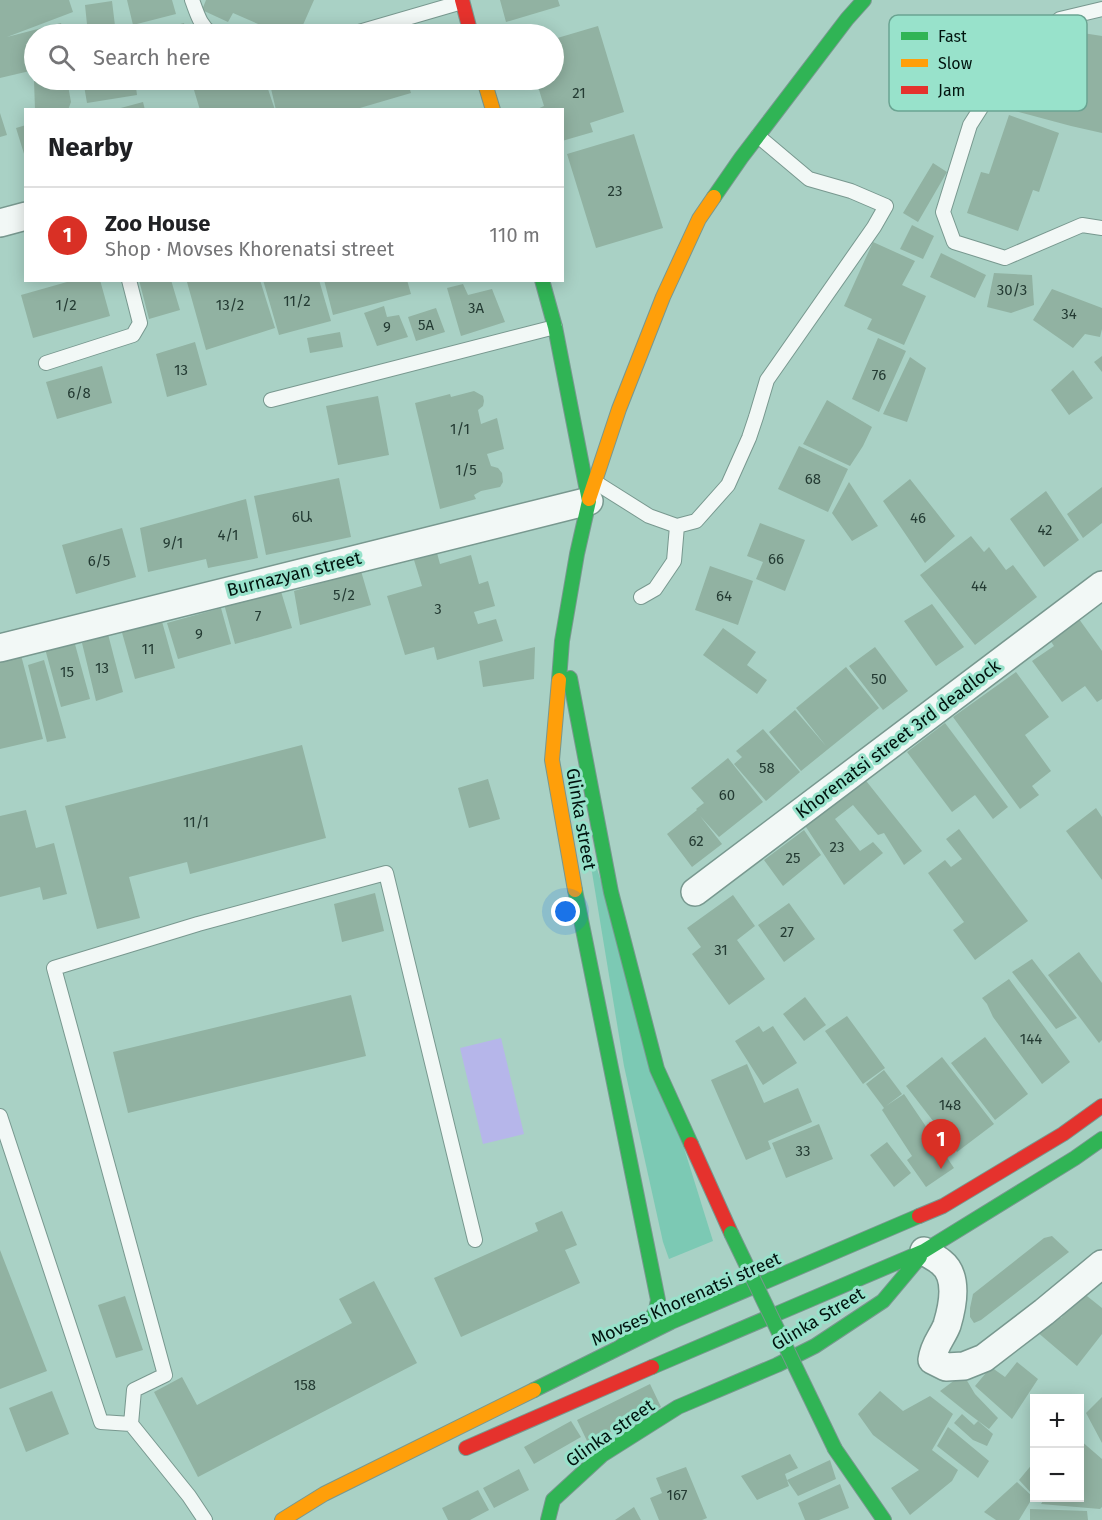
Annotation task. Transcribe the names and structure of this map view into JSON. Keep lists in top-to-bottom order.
{
  "streets": {
    "main road": ["Glinka street", "Movses Khorenatsi street", "Glinka Street"],
    "street": ["Burnazyan street", "Khorenatsi street 3rd deadlock"]
  },
  "crossings": [
    ["Burnazyan street", "Glinka street"],
    ["Glinka street", "Movses Khorenatsi street"],
    ["Glinka street", "Glinka Street"],
    ["Movses Khorenatsi street", "Glinka Street"]
  ],
  "house_numbers": [
    "21",
    "23",
    "30/3",
    "11/2",
    "1/2",
    "13/2",
    "3A",
    "34",
    "5A",
    "9",
    "13",
    "76",
    "6/8",
    "1/1",
    "1/5",
    "68",
    "6Ա",
    "46",
    "42",
    "4/1",
    "9/1",
    "66",
    "6/5",
    "44",
    "5/2",
    "64",
    "3",
    "7",
    "9",
    "11",
    "13",
    "15",
    "50",
    "58",
    "60",
    "11/1",
    "62",
    "23",
    "25",
    "27",
    "31",
    "144",
    "148",
    "33",
    "158",
    "167"
  ],
  "legend": ["Fast", "Slow", "Jam"],
  "page": {
    "search": "Search here",
    "heading": "Nearby",
    "list": [
      {
        "mark": "1",
        "name": "Zoo House",
        "note": "Shop · Movses Khorenatsi street",
        "value": "110 m"
      }
    ],
    "pins": "1",
    "map_buttons": ["+", "−"]
  }
}
